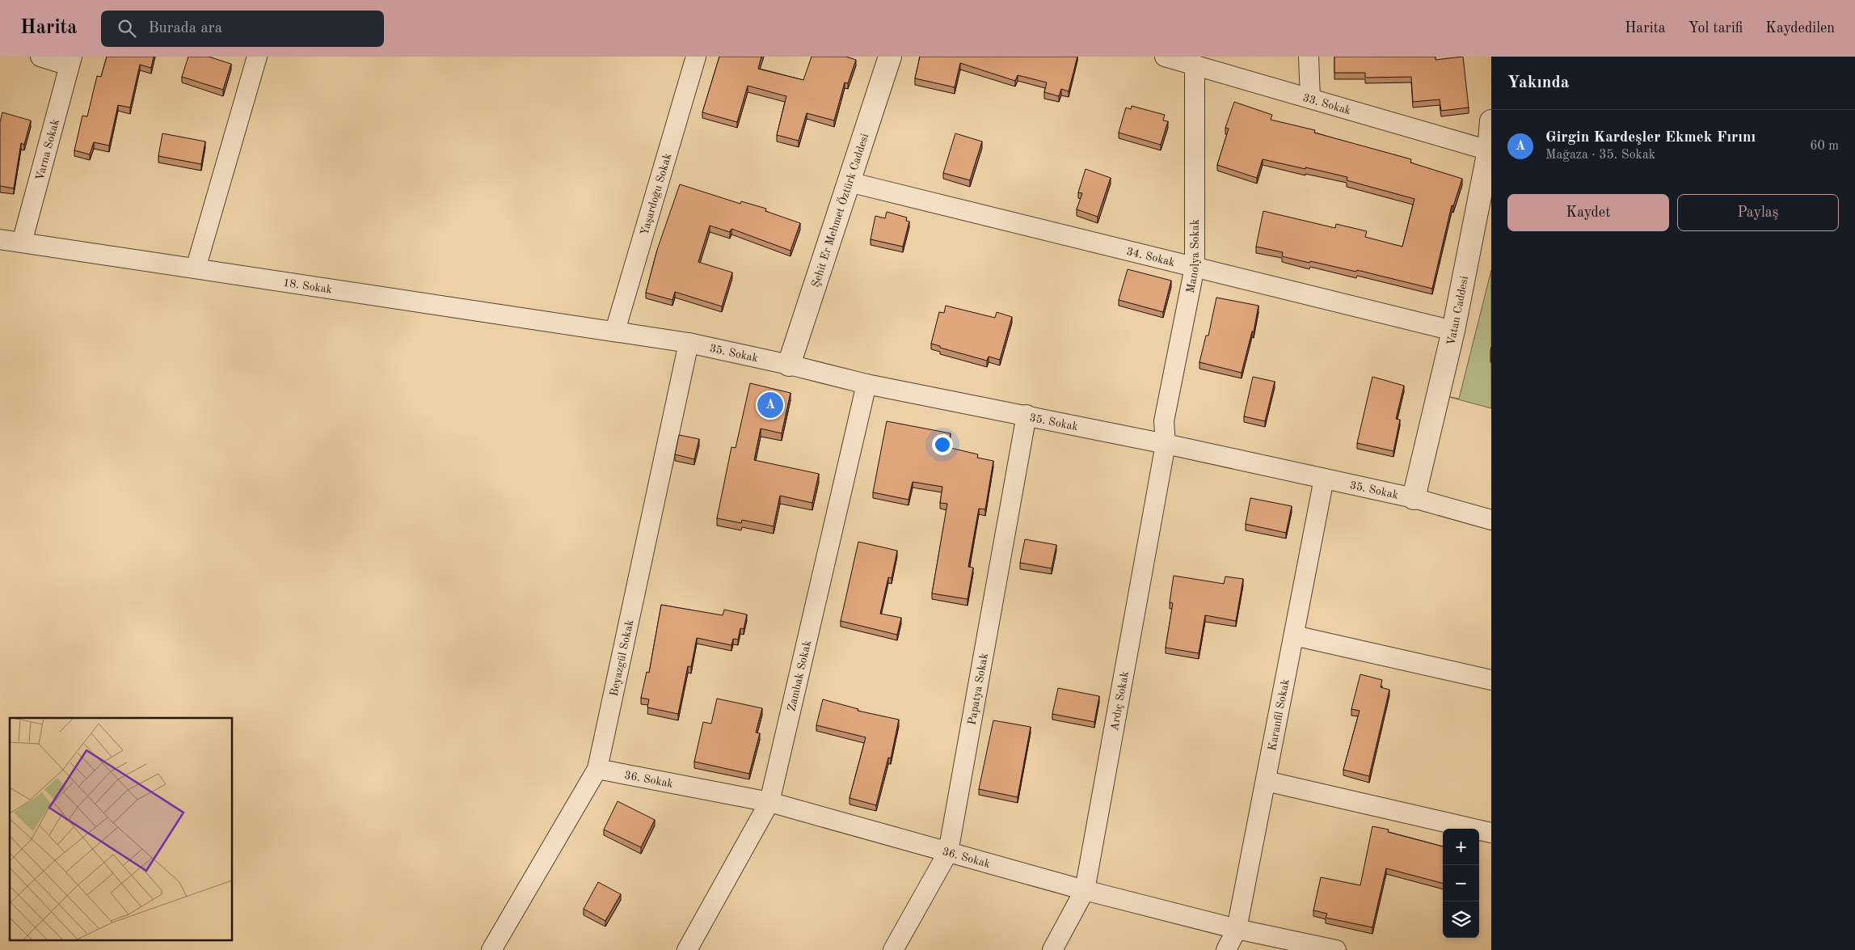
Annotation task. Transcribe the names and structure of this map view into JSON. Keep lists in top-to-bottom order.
{
  "streets": {
    "street": [
      "33. Sokak",
      "Varna Sokak",
      "Yaşardoğu Sokak",
      "Şehit Er Mehmet Öztürk Caddesi",
      "Manolya Sokak",
      "34. Sokak",
      "18. Sokak",
      "Vatan Caddesi",
      "35. Sokak",
      "Beyazgül Sokak",
      "Zambak Sokak",
      "Papatya Sokak",
      "Ardıç Sokak",
      "Karanfil Sokak",
      "36. Sokak"
    ]
  },
  "crossings": [
    ["33. Sokak", "Manolya Sokak"],
    ["33. Sokak", "Vatan Caddesi"],
    ["Varna Sokak", "18. Sokak"],
    ["Yaşardoğu Sokak", "18. Sokak"],
    ["Yaşardoğu Sokak", "35. Sokak"],
    ["Şehit Er Mehmet Öztürk Caddesi", "34. Sokak"],
    ["Şehit Er Mehmet Öztürk Caddesi", "35. Sokak"],
    ["Manolya Sokak", "34. Sokak"],
    ["Manolya Sokak", "35. Sokak"],
    ["Manolya Sokak", "Ardıç Sokak"],
    ["34. Sokak", "Vatan Caddesi"],
    ["18. Sokak", "35. Sokak"],
    ["Vatan Caddesi", "35. Sokak"],
    ["35. Sokak", "Beyazgül Sokak"],
    ["35. Sokak", "Zambak Sokak"],
    ["35. Sokak", "Papatya Sokak"],
    ["35. Sokak", "Ardıç Sokak"],
    ["35. Sokak", "Karanfil Sokak"],
    ["Beyazgül Sokak", "36. Sokak"],
    ["Zambak Sokak", "36. Sokak"],
    ["Papatya Sokak", "36. Sokak"],
    ["Ardıç Sokak", "36. Sokak"],
    ["Karanfil Sokak", "36. Sokak"]
  ],
  "page": {
    "header": "Harita",
    "search": "Burada ara",
    "nav": ["Harita", "Yol tarifi", "Kaydedilen"],
    "heading": "Yakında",
    "list": [
      {
        "mark": "A",
        "name": "Girgin Kardeşler Ekmek Fırını",
        "note": "Mağaza · 35. Sokak",
        "value": "60 m"
      }
    ],
    "buttons": ["Kaydet", "Paylaş"],
    "pins": "A",
    "map_buttons": ["+", "−"]
  }
}
